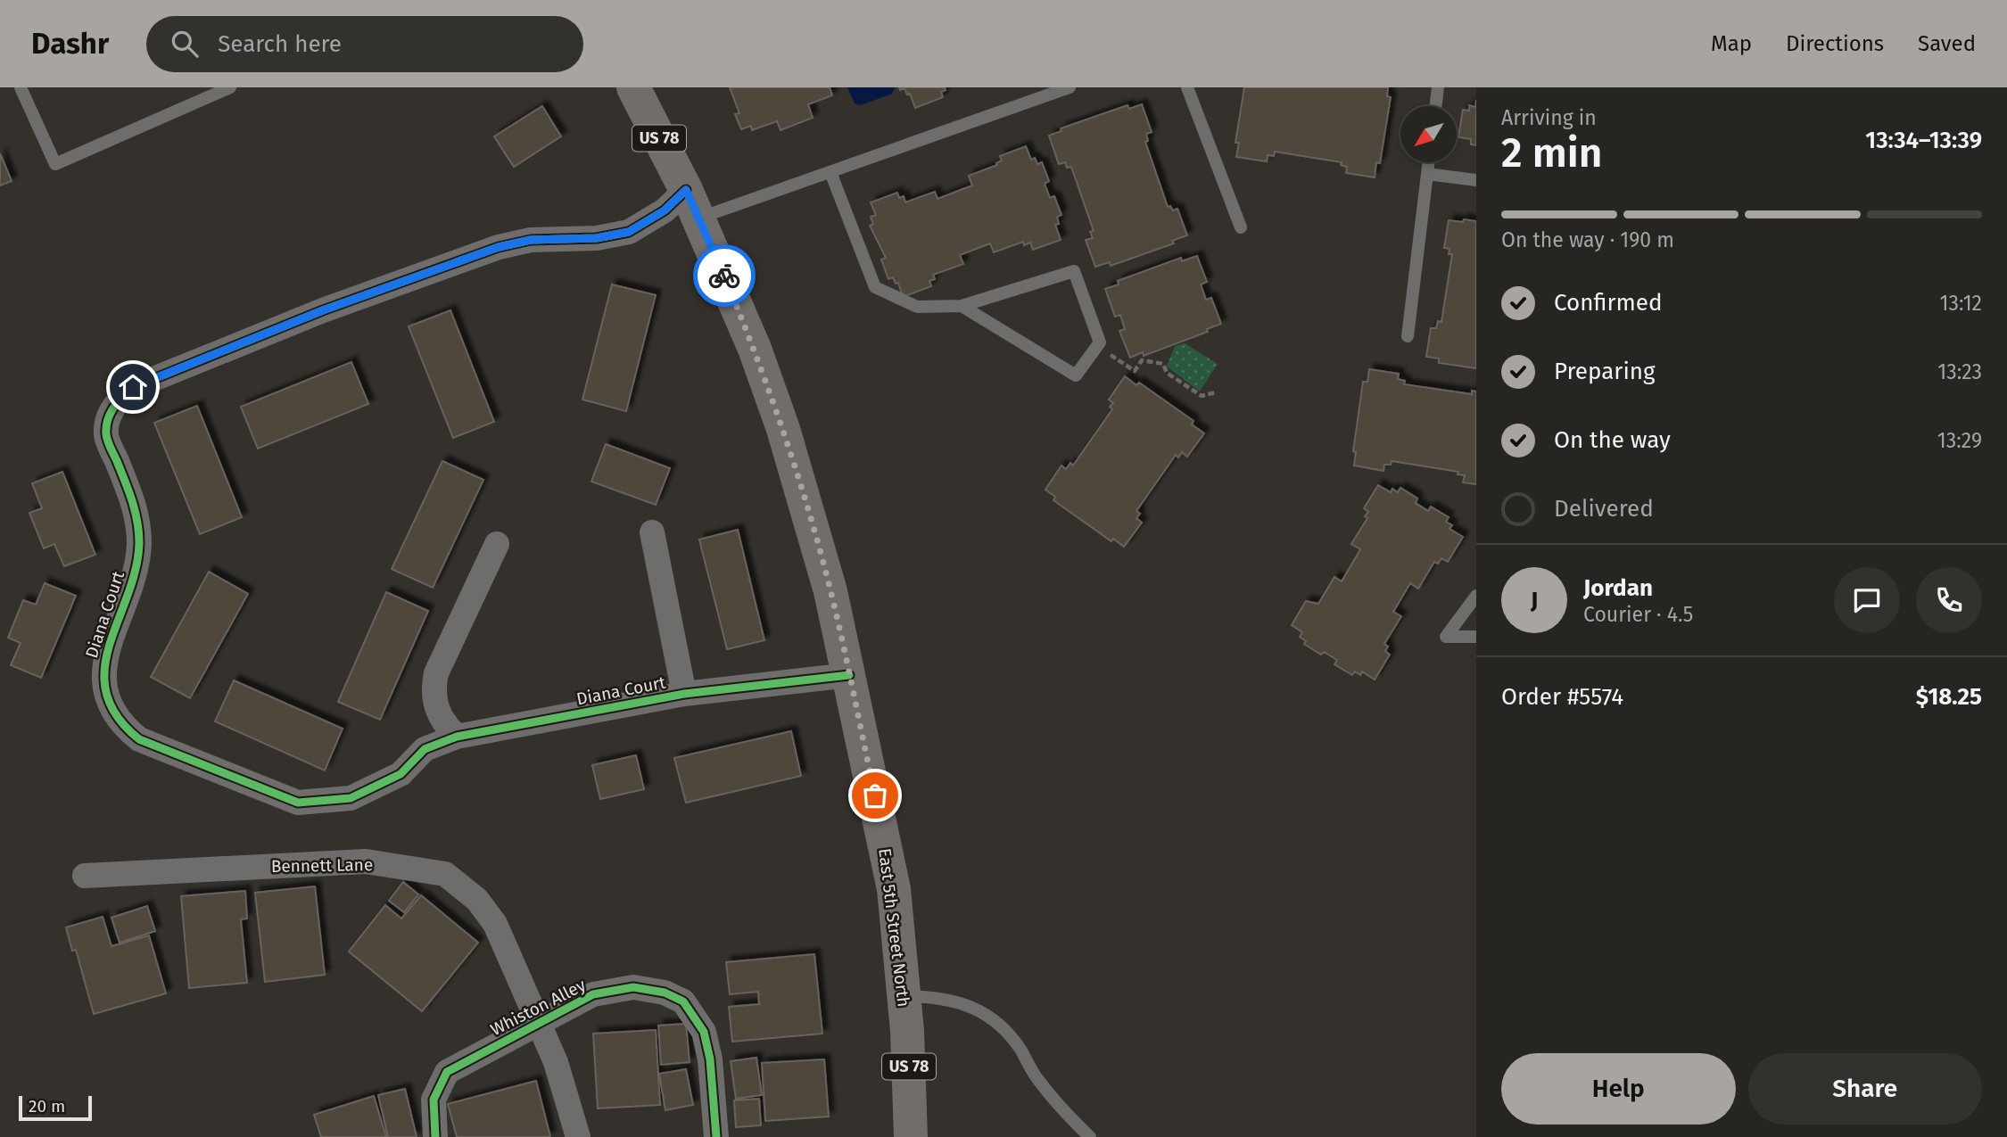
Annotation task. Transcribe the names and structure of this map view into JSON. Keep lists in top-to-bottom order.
{
  "streets": {
    "main road": ["US 78", "East 5th Street North"],
    "street": ["Diana Court", "Bennett Lane", "Whiston Alley"]
  },
  "crossings": [
    ["Diana Court", "East 5th Street North"],
    ["Bennett Lane", "Whiston Alley"]
  ],
  "scale_bar": "20 m",
  "north": "bottom left",
  "page": {
    "header": "Dashr",
    "search": "Search here",
    "nav": ["Map", "Directions", "Saved"],
    "heading": ["2 min", "Arriving in", "13:34–13:39"],
    "panel": [
      "Jordan",
      "Courier · 4.5",
      "Order #5574",
      "$18.25"
    ],
    "bar": "On the way · 190 m",
    "list": [
      ["Confirmed", "13:12"],
      ["Preparing", "13:23"],
      ["On the way", "13:29"],
      "Delivered"
    ],
    "round": "J",
    "buttons": ["Help", "Share"],
    "scale": "20 m"
  }
}
